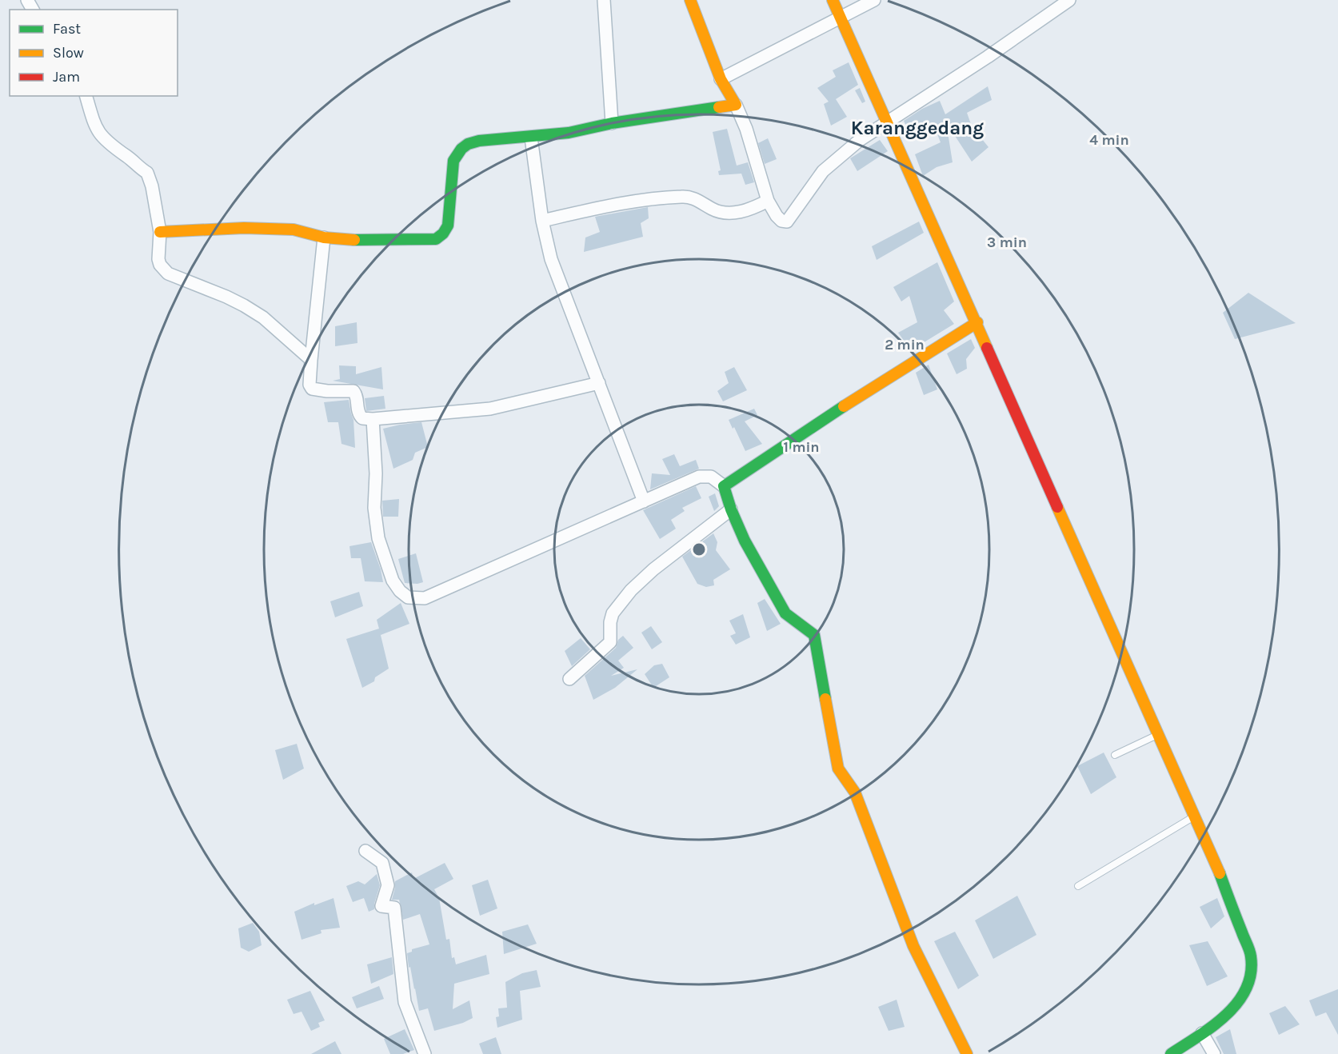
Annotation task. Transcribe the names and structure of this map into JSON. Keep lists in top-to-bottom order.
{
  "districts": ["Karanggedang"],
  "legend": ["Fast", "Slow", "Jam"],
  "rings": [
    "4 min",
    "3 min",
    "2 min",
    "1 min"
  ]
}
